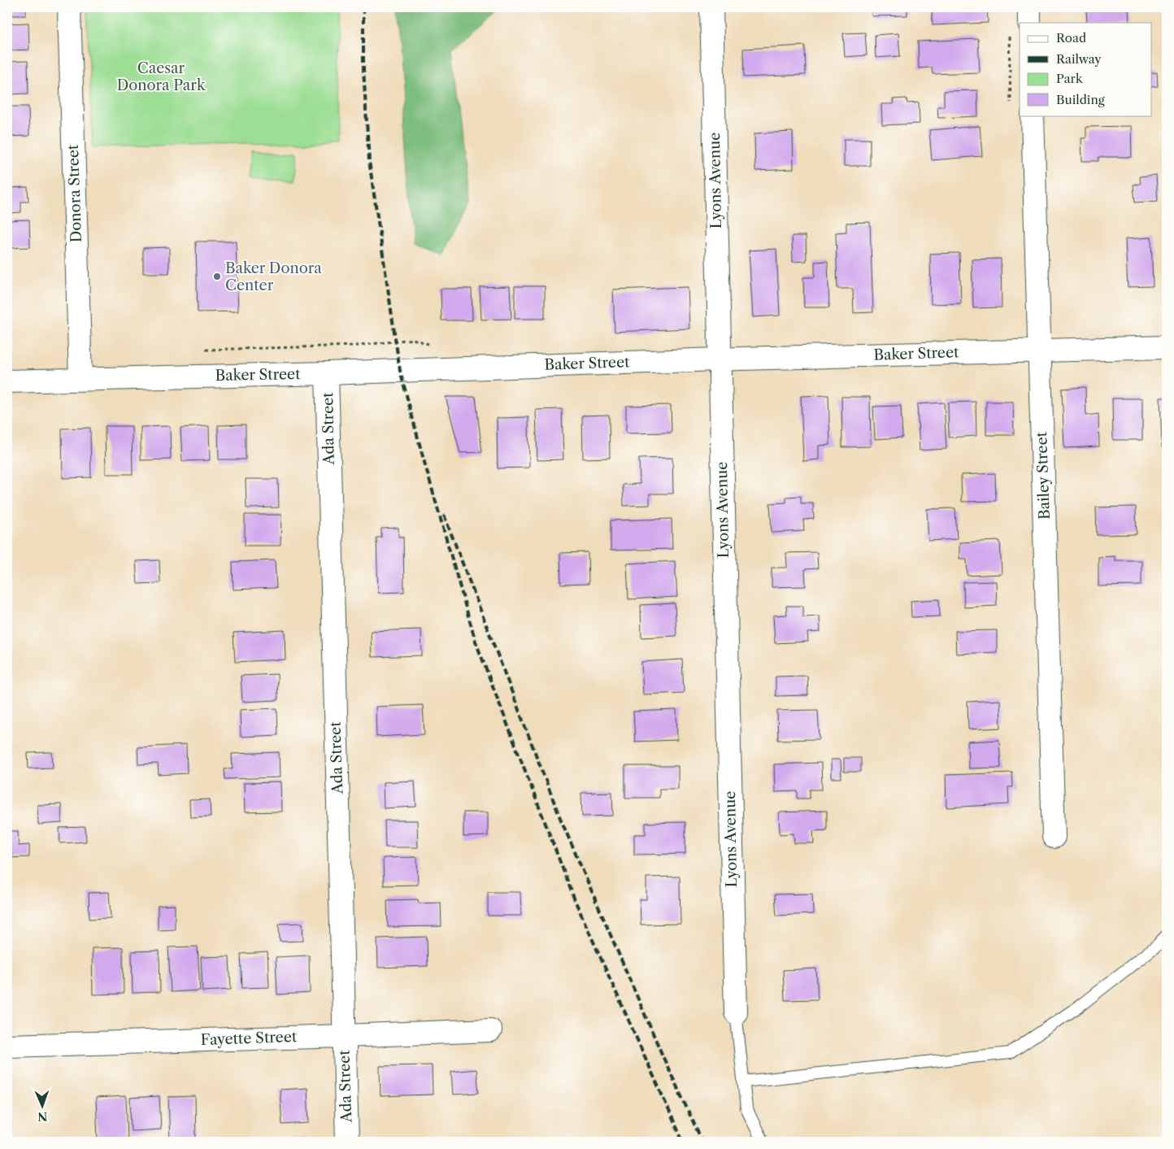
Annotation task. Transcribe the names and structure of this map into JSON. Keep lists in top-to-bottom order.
{
  "streets": {
    "street": [
      "Lyons Avenue",
      "Donora Street",
      "Baker Street",
      "Ada Street",
      "Bailey Street",
      "Fayette Street"
    ]
  },
  "crossings": [
    ["Lyons Avenue", "Baker Street"],
    ["Donora Street", "Baker Street"],
    ["Baker Street", "Ada Street"],
    ["Baker Street", "Bailey Street"],
    ["Ada Street", "Fayette Street"]
  ],
  "parks": ["Caesar Donora Park"],
  "places": ["Baker Donora Center"],
  "legend": [
    "Road",
    "Railway",
    "Park",
    "Building"
  ],
  "north": "bottom"
}
